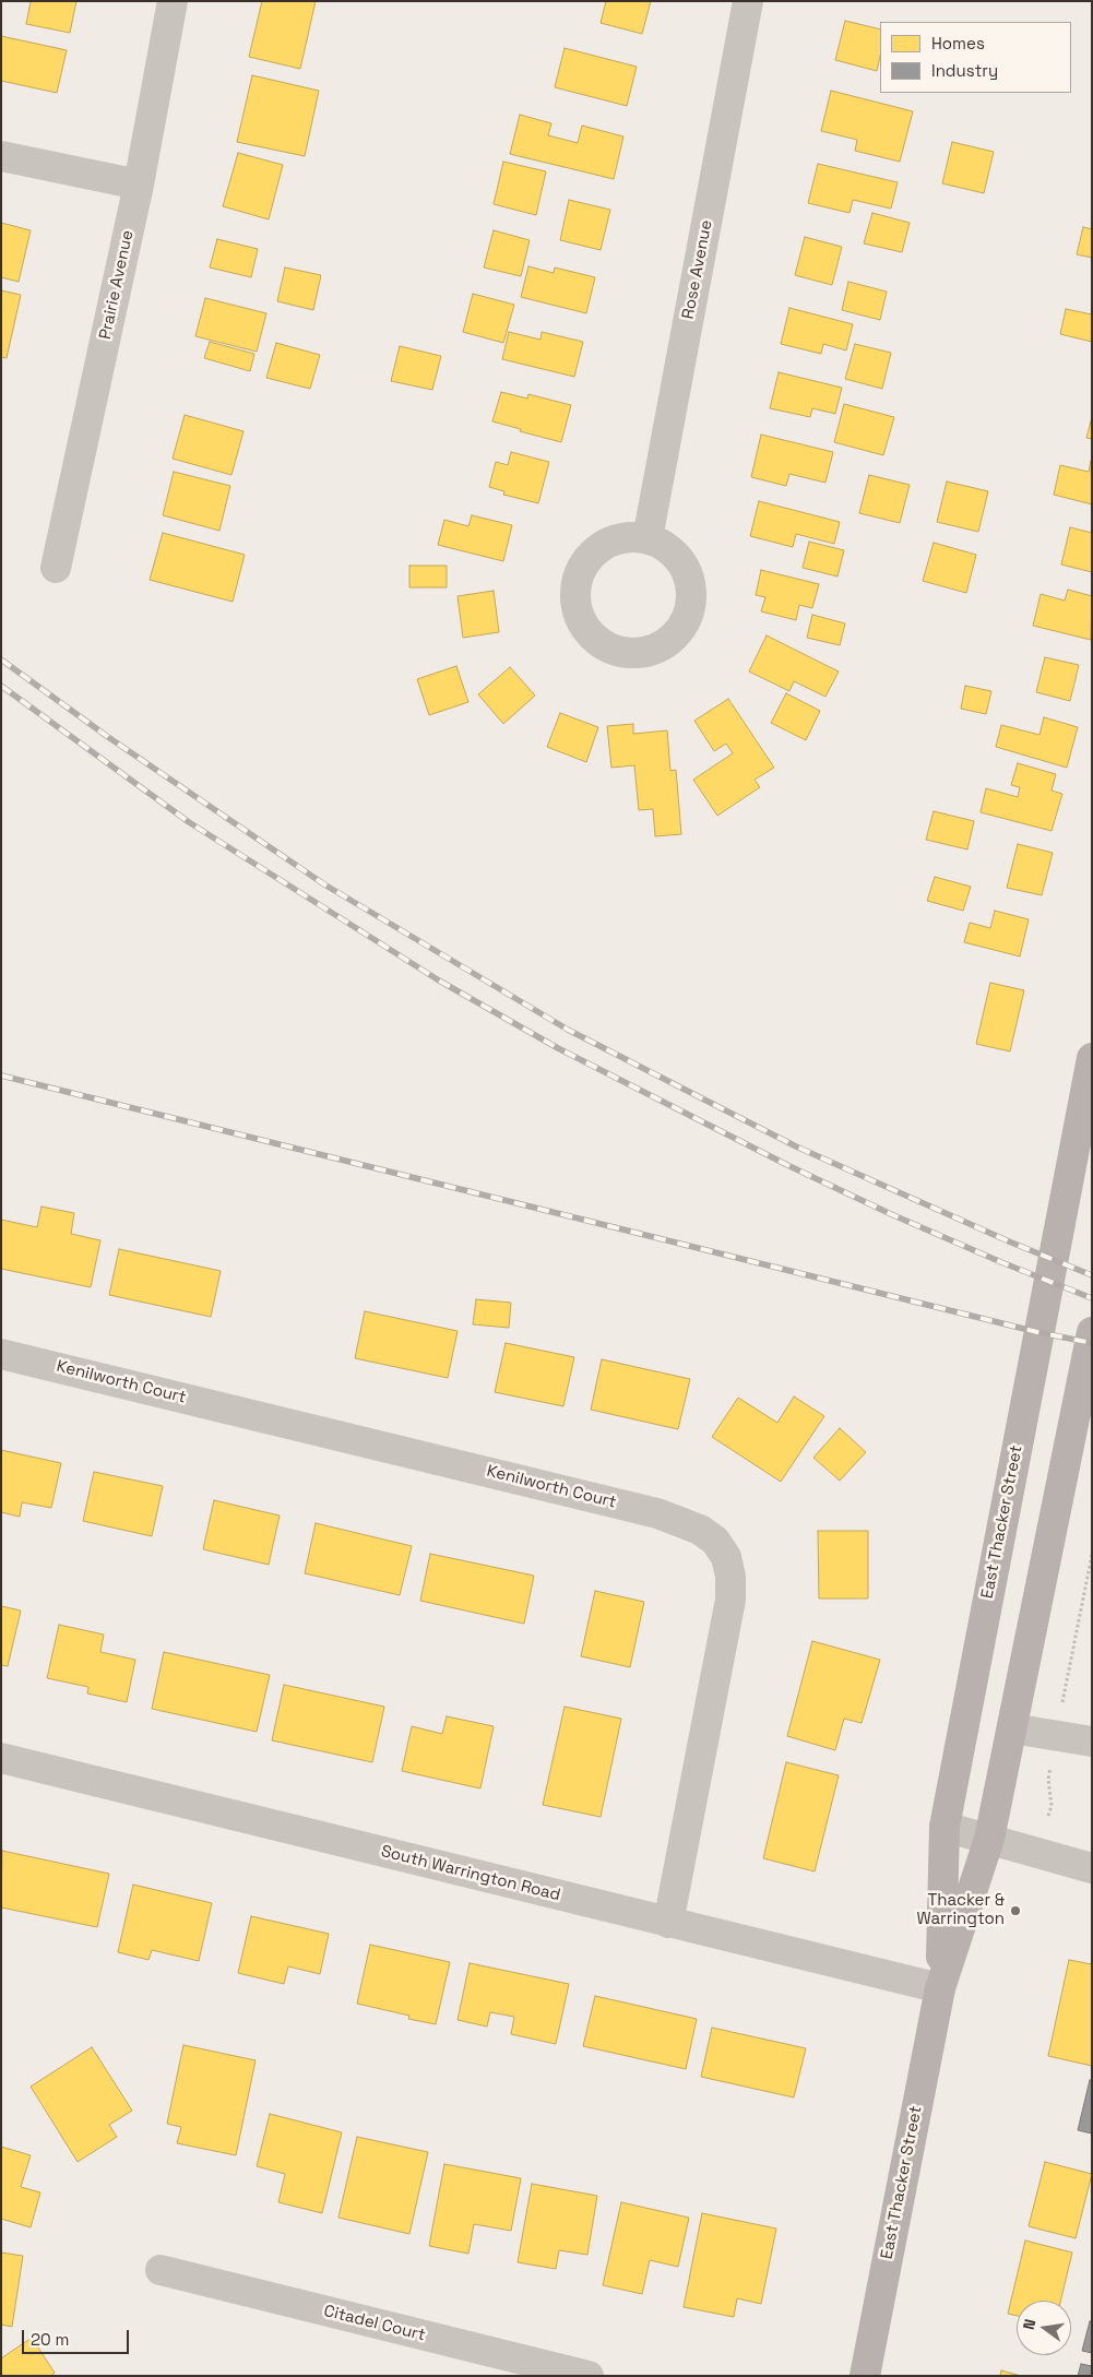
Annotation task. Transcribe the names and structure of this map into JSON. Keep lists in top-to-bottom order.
{
  "streets": {
    "main road": ["East Thacker Street"],
    "street": [
      "Rose Avenue",
      "Prairie Avenue",
      "Kenilworth Court",
      "South Warrington Road",
      "Citadel Court"
    ]
  },
  "crossings": [
    ["Kenilworth Court", "South Warrington Road"],
    ["East Thacker Street", "South Warrington Road"]
  ],
  "places": ["Thacker & Warrington"],
  "legend": ["Homes", "Industry"],
  "scale_bar": "20 m",
  "north": "left"
}
